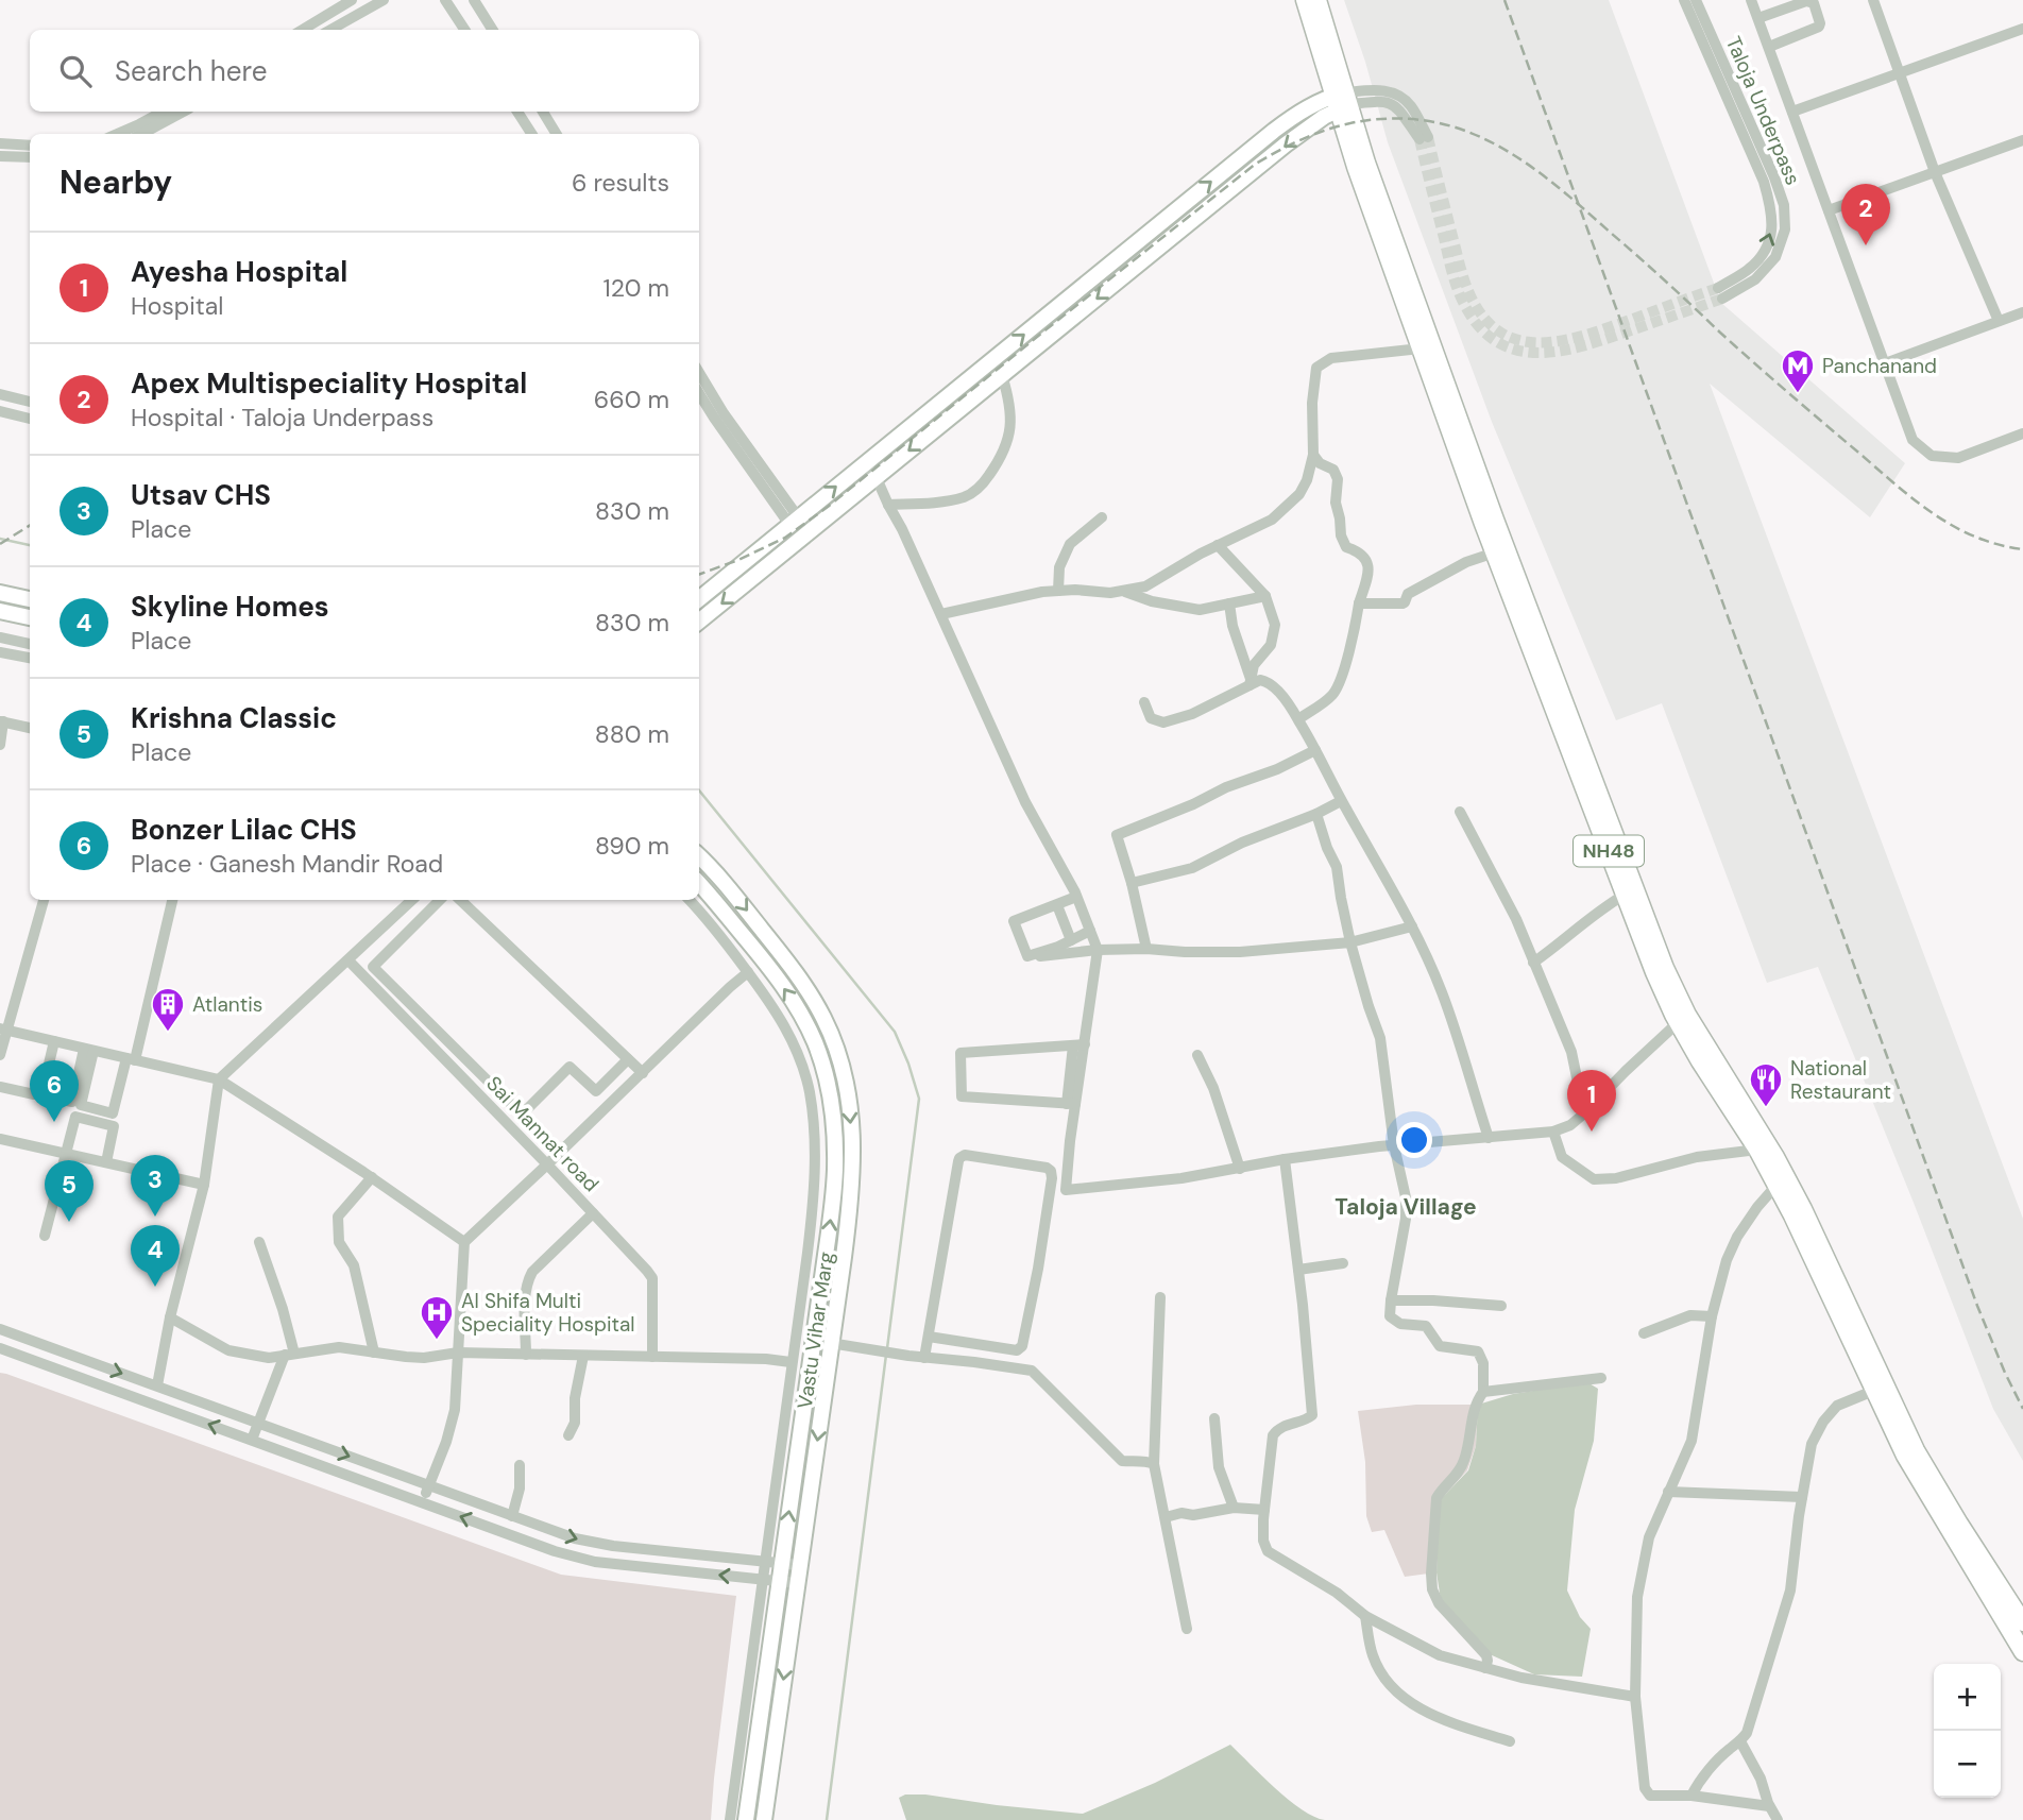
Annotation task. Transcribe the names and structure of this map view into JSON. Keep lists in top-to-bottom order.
{
  "streets": {
    "highway": ["NH48"],
    "main road": ["Vastu Vihar Marg"],
    "street": ["Taloja Underpass", "Sai Mannat road"]
  },
  "districts": ["Taloja Village"],
  "places": {
    "metro station": ["Panchanand"],
    "building": ["Atlantis"],
    "restaurant": ["National Restaurant"],
    "hospital": ["Al Shifa Multi Speciality Hospital"]
  },
  "page": {
    "search": "Search here",
    "heading": ["Nearby", "6 results"],
    "pins": [
      "2",
      "6",
      "1",
      "3",
      "5",
      "4"
    ],
    "list": [
      {
        "mark": "1",
        "name": "Ayesha Hospital",
        "note": "Hospital",
        "value": "120 m"
      },
      {
        "mark": "2",
        "name": "Apex Multispeciality Hospital",
        "note": "Hospital · Taloja Underpass",
        "value": "660 m"
      },
      {
        "mark": "3",
        "name": "Utsav CHS",
        "note": "Place",
        "value": "830 m"
      },
      {
        "mark": "4",
        "name": "Skyline Homes",
        "note": "Place",
        "value": "830 m"
      },
      {
        "mark": "5",
        "name": "Krishna Classic",
        "note": "Place",
        "value": "880 m"
      },
      {
        "mark": "6",
        "name": "Bonzer Lilac CHS",
        "note": "Place · Ganesh Mandir Road",
        "value": "890 m"
      }
    ],
    "map_buttons": ["+", "−"]
  }
}
